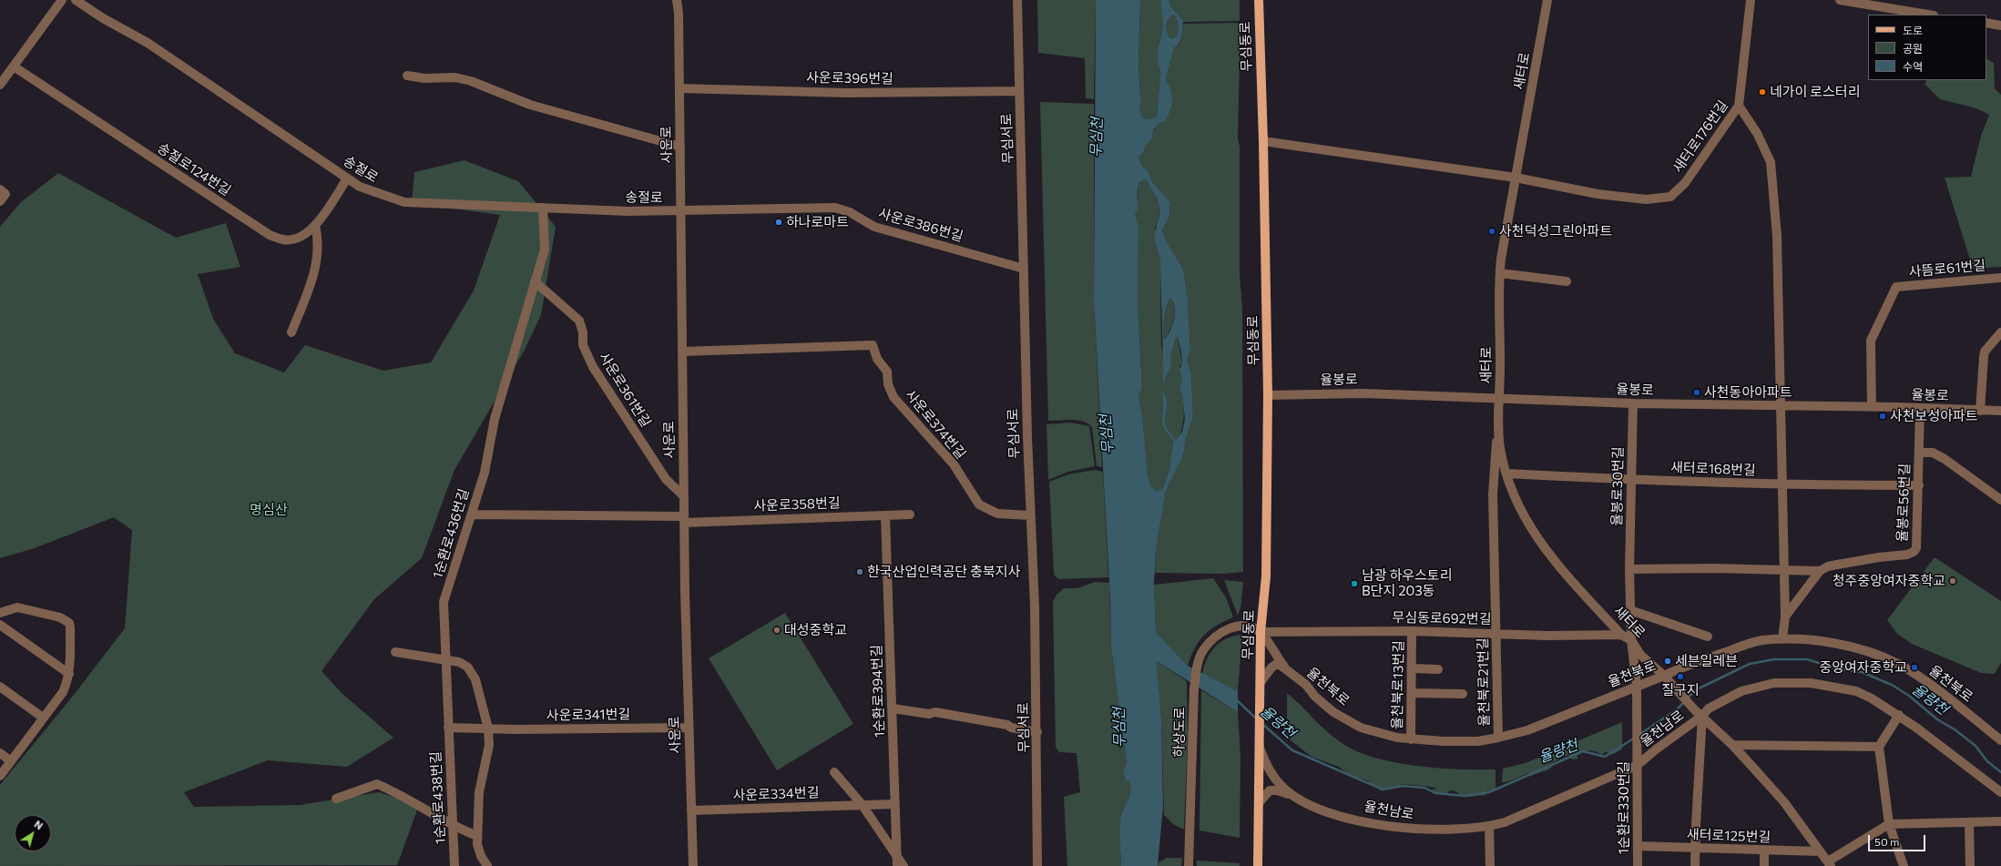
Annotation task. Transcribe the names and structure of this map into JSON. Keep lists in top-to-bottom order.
{
  "streets": {
    "main road": ["무심동로"],
    "street": [
      "새터로",
      "사운로396번길",
      "새터로176번길",
      "무심서로",
      "사운로",
      "송절로124번길",
      "송절로",
      "사운로386번길",
      "사뜸로61번길",
      "율봉로",
      "사운로361번길",
      "사운로374번길",
      "새터로168번길",
      "율봉로30번길",
      "율봉로56번길",
      "사운로358번길",
      "1순환로436번길",
      "무심동로692번길",
      "율천북로",
      "율천북로21번길",
      "율천북로13번길",
      "1순환로394번길",
      "사운로341번길",
      "율천남로",
      "하상도로",
      "사운로334번길",
      "1순환로438번길",
      "1순환로330번길",
      "새터로125번길"
    ]
  },
  "crossings": [
    ["무심동로", "율봉로"],
    ["무심동로", "무심동로692번길"],
    ["무심동로", "하상도로"],
    ["새터로", "새터로176번길"],
    ["새터로", "율봉로"],
    ["새터로", "새터로168번길"],
    ["새터로", "율봉로30번길"],
    ["새터로", "무심동로692번길"],
    ["새터로", "율천북로"],
    ["새터로", "율천북로21번길"],
    ["새터로", "율천남로"],
    ["새터로", "새터로125번길"],
    ["사운로396번길", "무심서로"],
    ["사운로396번길", "사운로"],
    ["무심서로", "사운로386번길"],
    ["무심서로", "사운로374번길"],
    ["사운로", "송절로"],
    ["사운로", "사운로386번길"],
    ["사운로", "사운로361번길"],
    ["사운로", "사운로374번길"],
    ["사운로", "사운로358번길"],
    ["사운로", "사운로341번길"],
    ["사운로", "사운로334번길"],
    ["송절로124번길", "송절로"],
    ["송절로", "사운로386번길"],
    ["송절로", "1순환로436번길"],
    ["사뜸로61번길", "율봉로"],
    ["율봉로", "율봉로30번길"],
    ["율봉로", "율봉로56번길"],
    ["사운로361번길", "1순환로436번길"],
    ["새터로168번길", "율봉로30번길"],
    ["새터로168번길", "율봉로56번길"],
    ["율봉로30번길", "율봉로56번길"],
    ["율봉로30번길", "율천북로"],
    ["율봉로30번길", "1순환로330번길"],
    ["사운로358번길", "1순환로436번길"],
    ["사운로358번길", "1순환로394번길"],
    ["1순환로436번길", "1순환로438번길"],
    ["무심동로692번길", "율천북로21번길"],
    ["무심동로692번길", "율천북로13번길"],
    ["무심동로692번길", "하상도로"],
    ["율천북로", "율천북로21번길"],
    ["율천북로", "율천북로13번길"],
    ["1순환로394번길", "사운로334번길"],
    ["율천남로", "1순환로330번길"],
    ["1순환로330번길", "새터로125번길"]
  ],
  "water": ["무심천", "율량천"],
  "parks": ["명심산"],
  "places": [
    "네가이 로스터리",
    "하나로마트",
    "사천덕성그린아파트",
    "사천동아아파트",
    "사천보성아파트",
    "한국산업인력공단 충북지사",
    "청주중앙여자중학교",
    "남광 하우스토리 B단지 203동",
    "대성중학교",
    "세븐일레븐",
    "중앙여자중학교",
    "질구지"
  ],
  "legend": ["도로", "공원", "수역"],
  "scale_bar": "50 m",
  "north": "top right"
}
